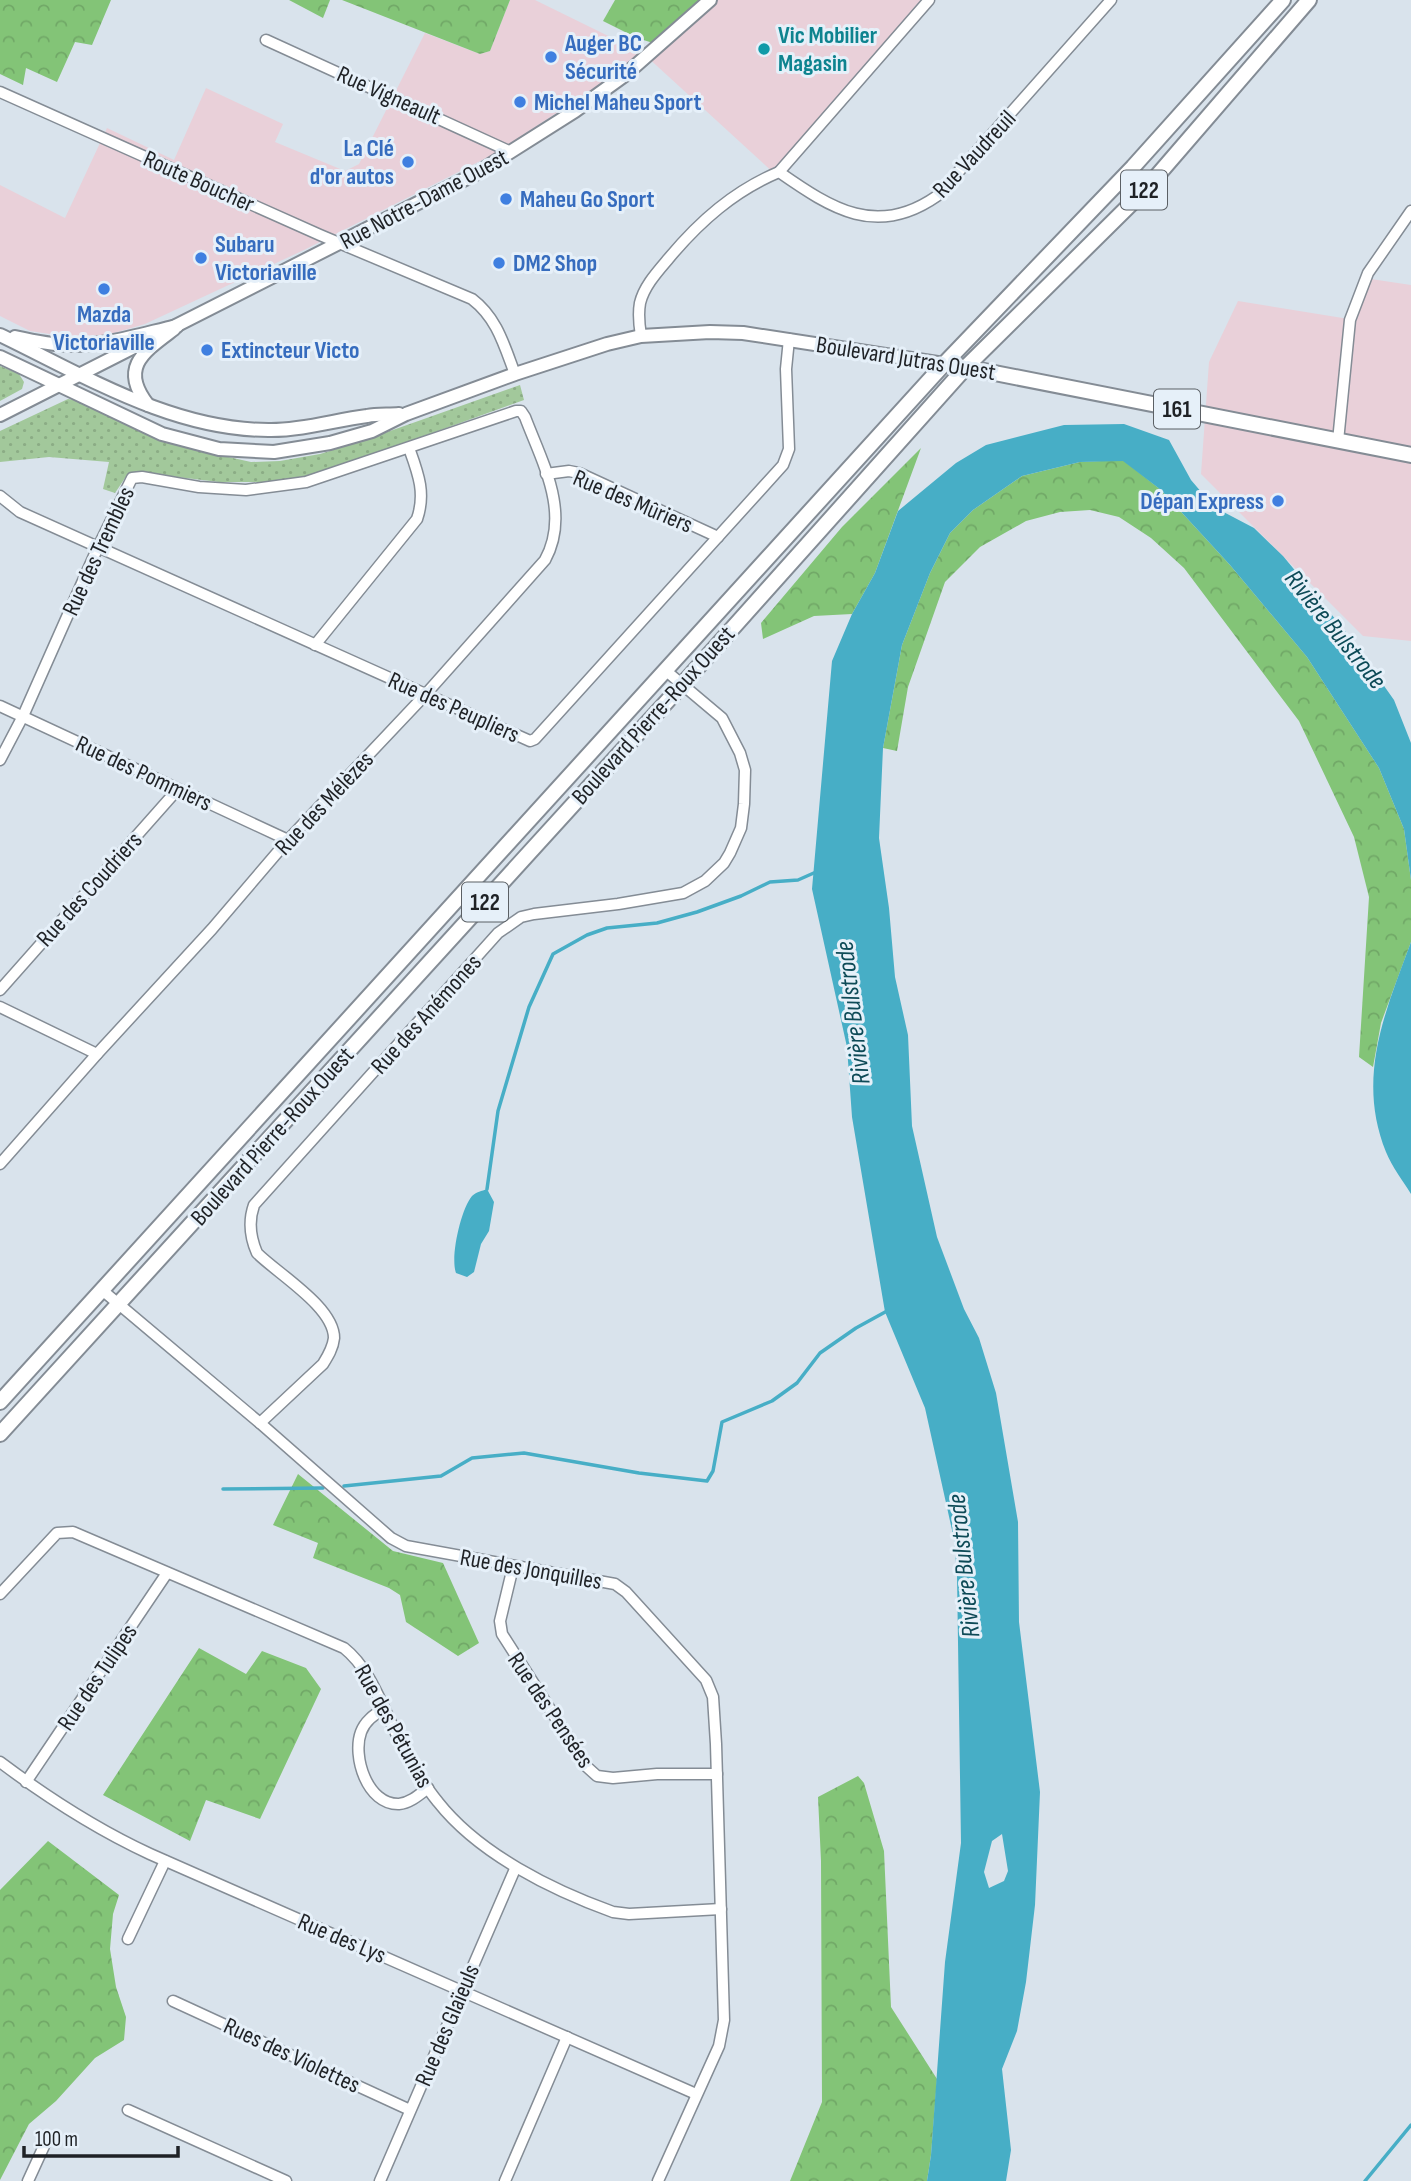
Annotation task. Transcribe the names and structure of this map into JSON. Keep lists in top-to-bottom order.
{
  "streets": {
    "main road": [
      "122",
      "Rue Notre-Dame Ouest",
      "Boulevard Jutras Ouest",
      "161",
      "Boulevard Pierre-Roux Ouest"
    ],
    "street": [
      "Rue Vigneault",
      "Rue Vaudreuil",
      "Route Boucher",
      "Rue des Mûriers",
      "Rue des Trembles",
      "Rue des Peupliers",
      "Rue des Pommiers",
      "Rue des Mélèzes",
      "Rue des Coudriers",
      "Rue des Anémones",
      "Rue des Jonquilles",
      "Rue des Tulipes",
      "Rue des Pensées",
      "Rue des Pétunias",
      "Rue des Lys",
      "Rue des Glaïeuls",
      "Rues des Violettes"
    ]
  },
  "crossings": [
    ["Rue Vigneault", "Rue Notre-Dame Ouest"],
    ["Route Boucher", "Rue Notre-Dame Ouest"],
    ["Route Boucher", "Boulevard Jutras Ouest"],
    ["Rue Notre-Dame Ouest", "Boulevard Jutras Ouest"],
    ["Boulevard Jutras Ouest", "Rue des Peupliers"],
    ["Boulevard Jutras Ouest", "Boulevard Pierre-Roux Ouest"],
    ["Rue des Mûriers", "Rue des Peupliers"],
    ["Rue des Mûriers", "Rue des Mélèzes"],
    ["Rue des Trembles", "Rue des Peupliers"],
    ["Rue des Trembles", "Rue des Pommiers"],
    ["Rue des Trembles", "Rue des Mélèzes"],
    ["Rue des Peupliers", "Rue des Mélèzes"],
    ["Boulevard Pierre-Roux Ouest", "Rue des Anémones"],
    ["Boulevard Pierre-Roux Ouest", "Rue des Jonquilles"],
    ["Rue des Pommiers", "Rue des Mélèzes"],
    ["Rue des Pommiers", "Rue des Coudriers"],
    ["Rue des Anémones", "Rue des Jonquilles"],
    ["Rue des Jonquilles", "Rue des Pensées"],
    ["Rue des Jonquilles", "Rue des Pétunias"],
    ["Rue des Jonquilles", "Rue des Lys"],
    ["Rue des Tulipes", "Rue des Pétunias"],
    ["Rue des Tulipes", "Rue des Lys"],
    ["Rue des Pétunias", "Rue des Glaïeuls"],
    ["Rue des Lys", "Rue des Glaïeuls"],
    ["Rue des Glaïeuls", "Rues des Violettes"]
  ],
  "water": ["Rivière Bulstrode"],
  "places": [
    "Vic Mobilier Magasin",
    "Auger BC Sécurité",
    "Michel Maheu Sport",
    "La Clé d'or autos",
    "Maheu Go Sport",
    "Subaru Victoriaville",
    "DM2 Shop",
    "Mazda Victoriaville",
    "Extincteur Victo",
    "Dépan Express"
  ],
  "scale_bar": "100 m"
}
